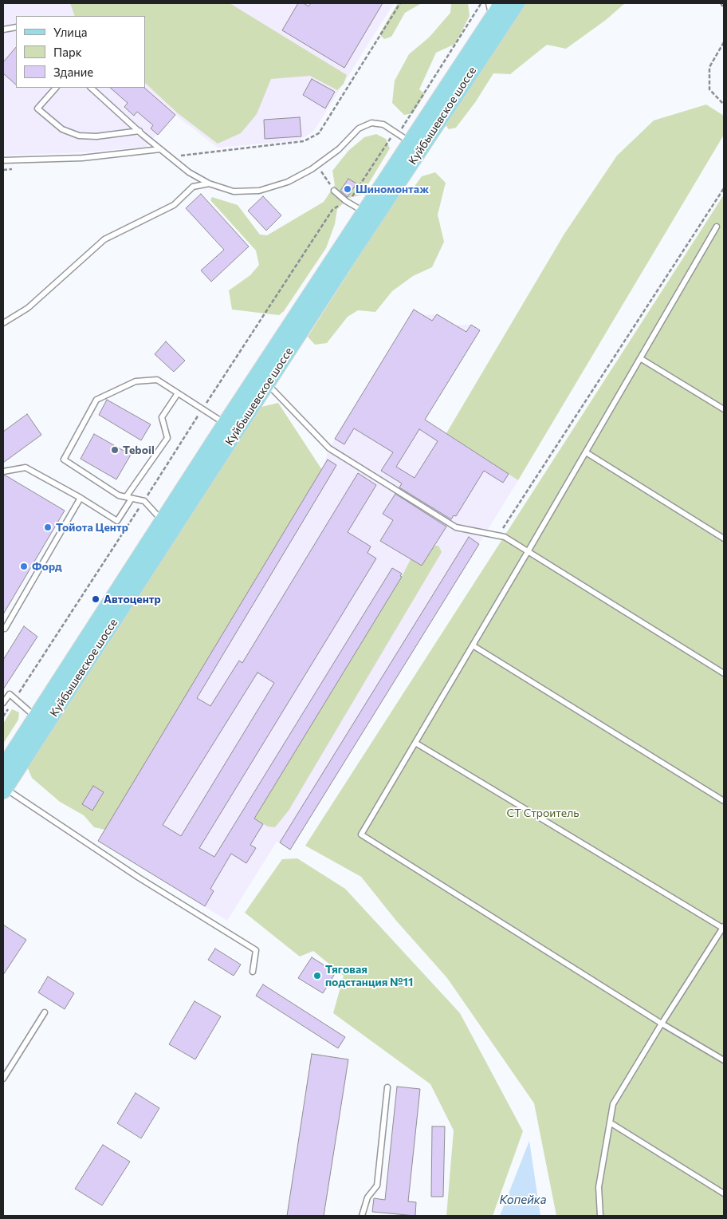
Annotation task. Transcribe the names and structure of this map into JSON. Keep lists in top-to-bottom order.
{
  "streets": {
    "main road": ["Куйбышевское шоссе"]
  },
  "water": ["Копейка"],
  "parks": ["СТ Строитель"],
  "places": [
    "Шиномонтаж",
    "Teboil",
    "Тойота Центр",
    "Форд",
    "Автоцентр",
    "Тяговая подстанция №11"
  ],
  "legend": ["Улица", "Парк", "Здание"]
}
